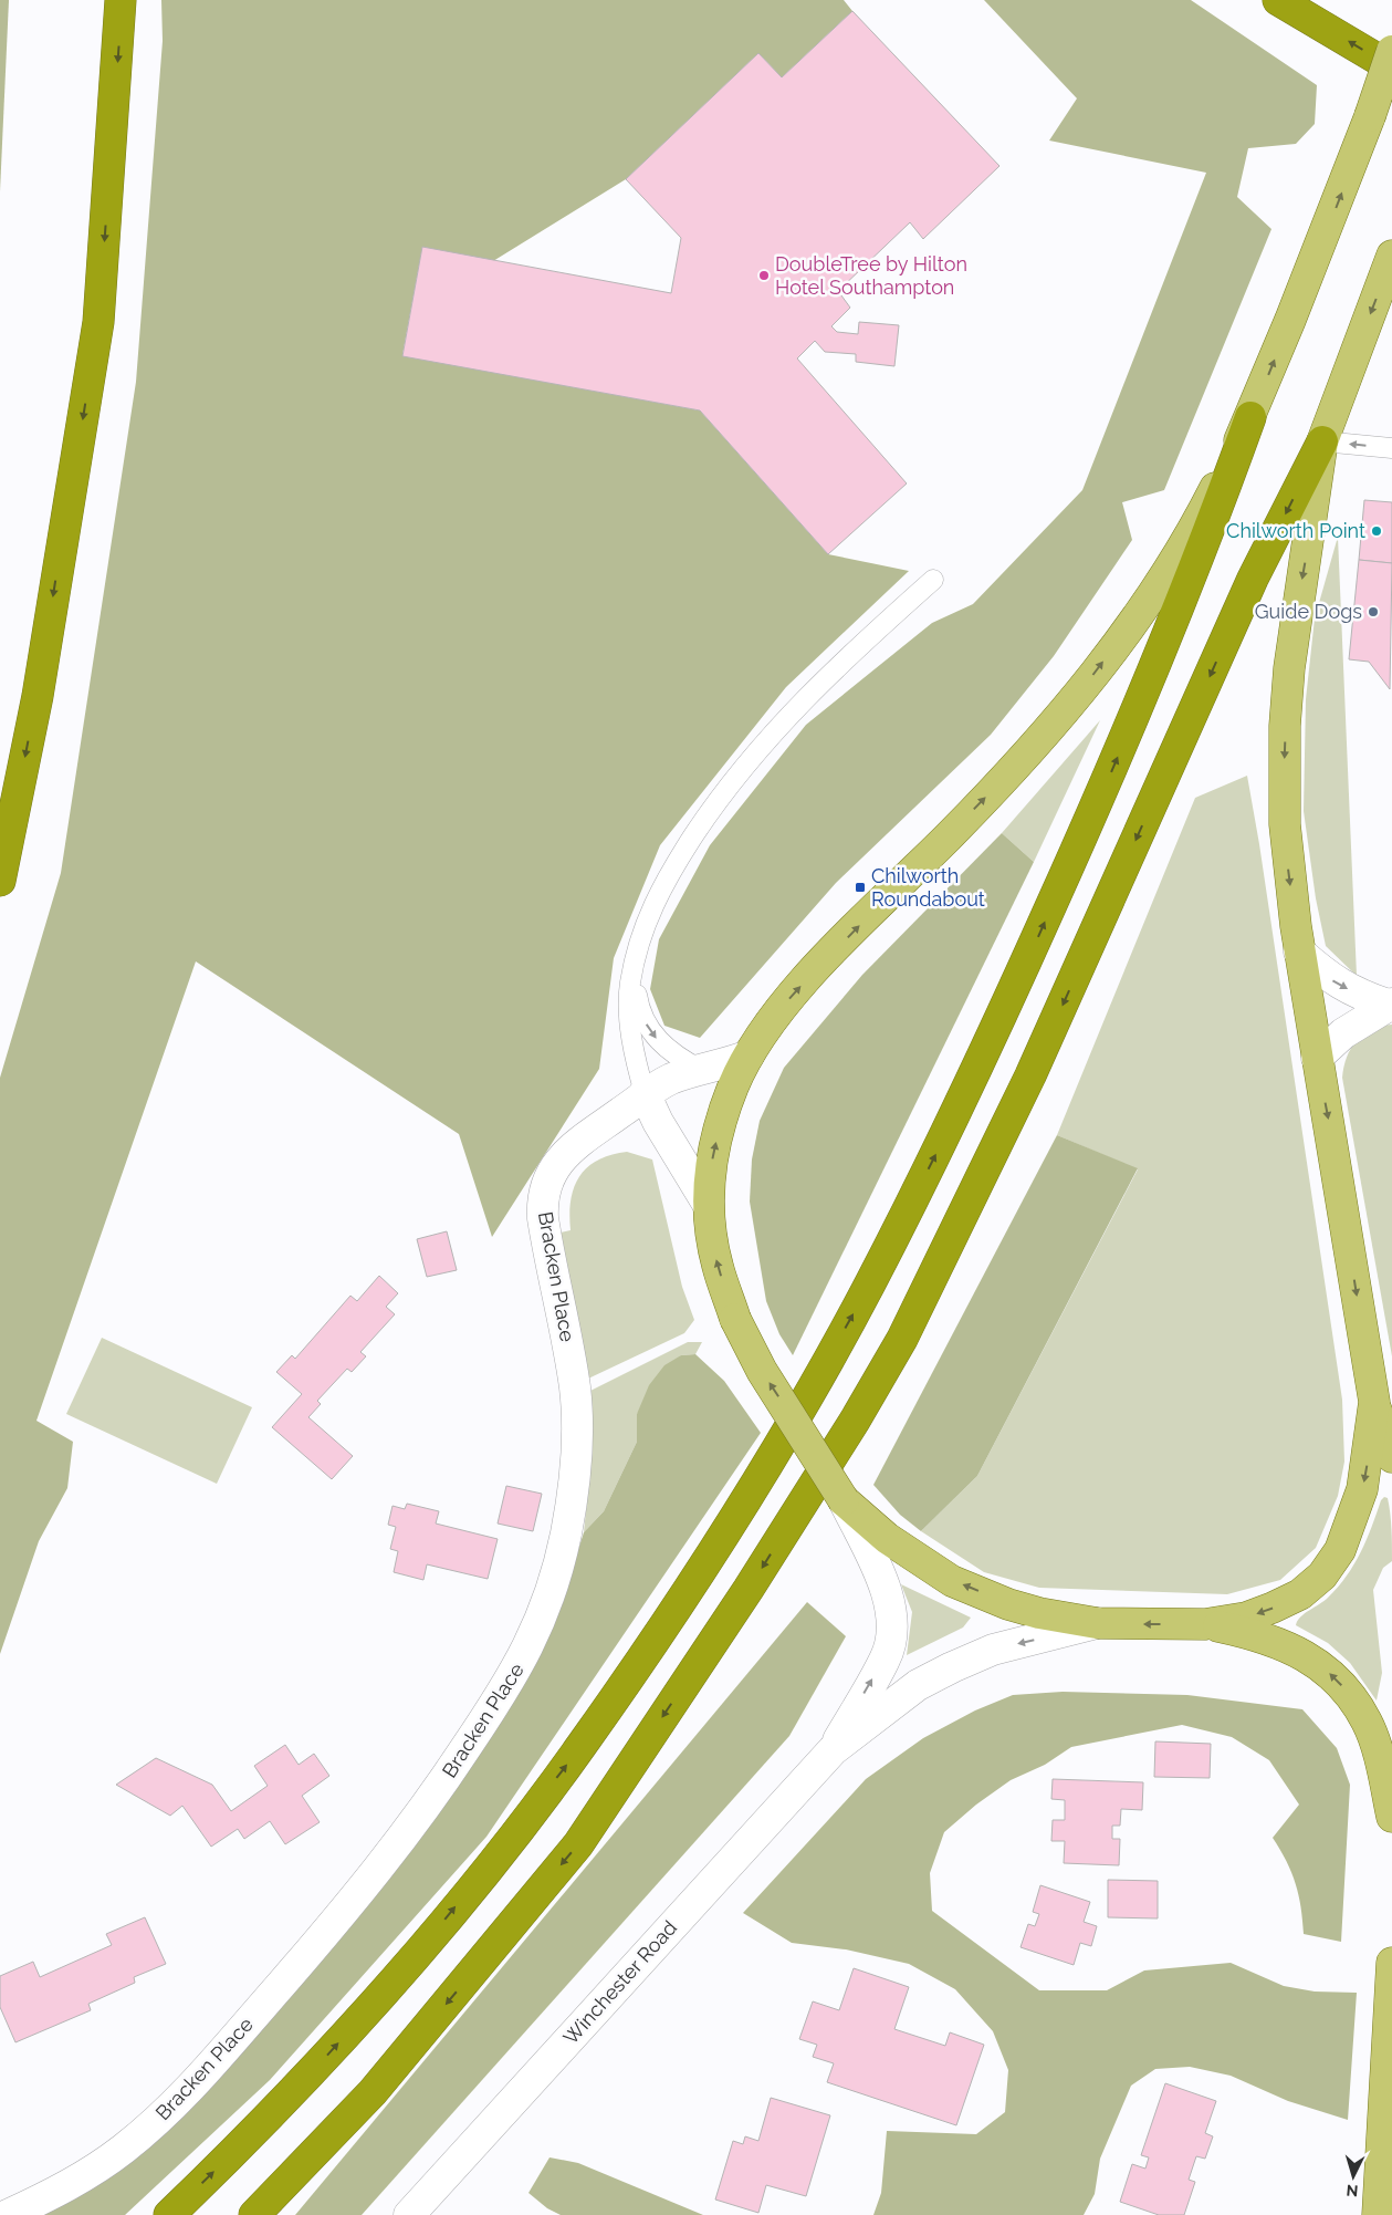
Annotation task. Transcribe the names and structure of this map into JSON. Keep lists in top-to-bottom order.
{
  "streets": {
    "street": ["Bracken Place", "Winchester Road"]
  },
  "places": {
    "other": ["DoubleTree by Hilton Hotel Southampton", "Chilworth Point", "Guide Dogs"],
    "transit": ["Chilworth Roundabout"]
  },
  "north": "bottom"
}
